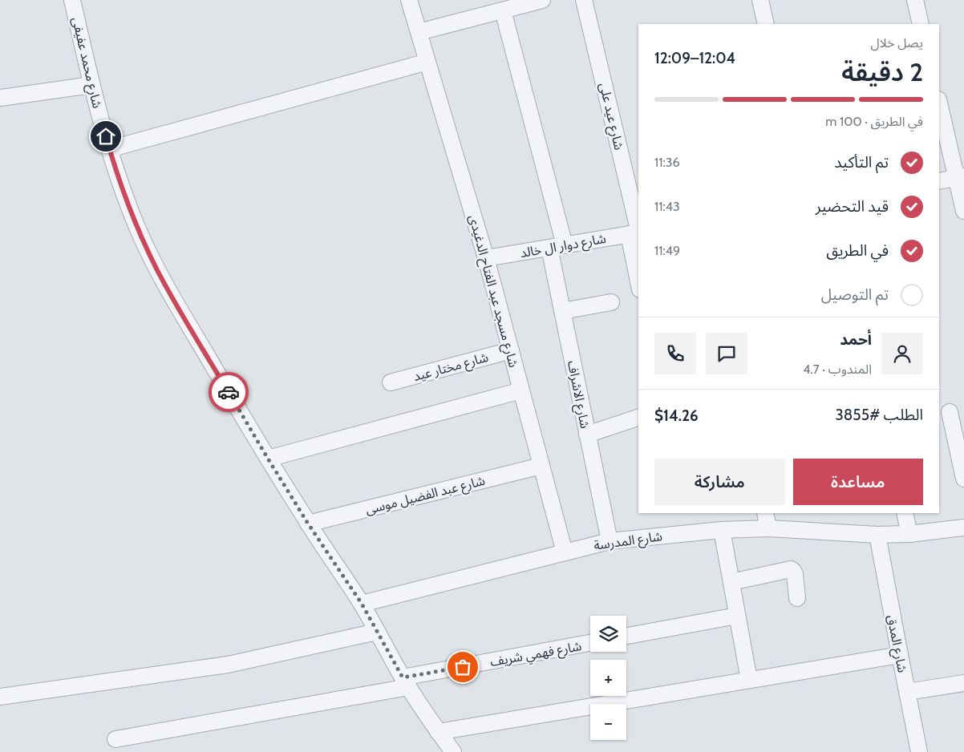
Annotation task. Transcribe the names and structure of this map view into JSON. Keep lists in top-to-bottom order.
{
  "streets": {
    "street": [
      "شارع محمد عفيفى",
      "شارع عيد على",
      "شارع دوار ال خالد",
      "شارع مسجد عبد الفتاح الدغيدى",
      "شارع مختار عيد",
      "شارع الاشراف",
      "شارع عبد الفضيل موسى",
      "شارع المدرسة",
      "شارع المدق",
      "شارع فهمي شريف"
    ]
  },
  "crossings": [
    ["شارع محمد عفيفى", "شارع عبد الفضيل موسى"],
    ["شارع محمد عفيفى", "شارع المدرسة"],
    ["شارع محمد عفيفى", "شارع فهمي شريف"],
    ["شارع عيد على", "شارع دوار ال خالد"],
    ["شارع دوار ال خالد", "شارع مسجد عبد الفتاح الدغيدى"],
    ["شارع دوار ال خالد", "شارع الاشراف"],
    ["شارع مسجد عبد الفتاح الدغيدى", "شارع مختار عيد"],
    ["شارع مسجد عبد الفتاح الدغيدى", "شارع عبد الفضيل موسى"],
    ["شارع مسجد عبد الفتاح الدغيدى", "شارع المدرسة"],
    ["شارع الاشراف", "شارع المدرسة"],
    ["شارع المدرسة", "شارع المدق"]
  ],
  "page": {
    "heading": ["2 دقيقة", "يصل خلال", "12:04–12:09"],
    "panel": [
      "أحمد",
      "المندوب · 4.7",
      "الطلب #3855",
      "$14.26"
    ],
    "bar": "في الطريق · 100 m",
    "list": [
      ["تم التأكيد", "11:36"],
      ["قيد التحضير", "11:43"],
      ["في الطريق", "11:49"],
      "تم التوصيل"
    ],
    "buttons": ["مساعدة", "مشاركة"],
    "map_buttons": ["+", "−"]
  }
}
